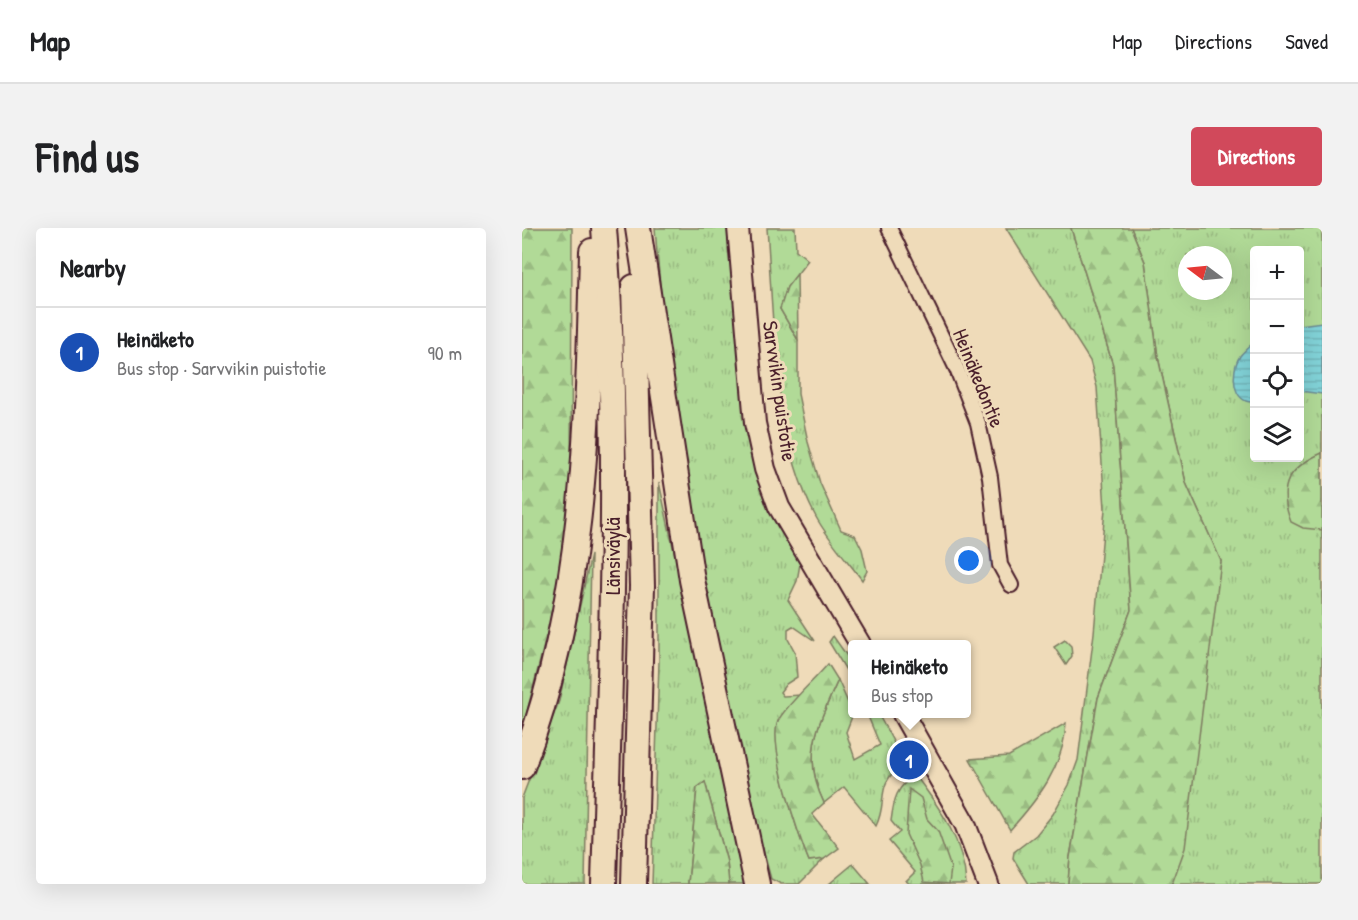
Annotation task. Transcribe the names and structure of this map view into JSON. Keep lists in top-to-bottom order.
{
  "streets": {
    "highway": ["Länsiväylä"],
    "main road": ["Sarvvikin puistotie"],
    "street": ["Heinäkedontie"]
  },
  "north": "left",
  "page": {
    "header": "Map",
    "nav": ["Map", "Directions", "Saved"],
    "buttons": "Directions",
    "title": "Find us",
    "heading": "Nearby",
    "map_buttons": ["+", "−"],
    "list": [
      {
        "mark": "1",
        "name": "Heinäketo",
        "note": "Bus stop · Sarvvikin puistotie",
        "value": "90 m"
      }
    ],
    "popup": ["Heinäketo", "Bus stop"],
    "pins": "1"
  }
}
